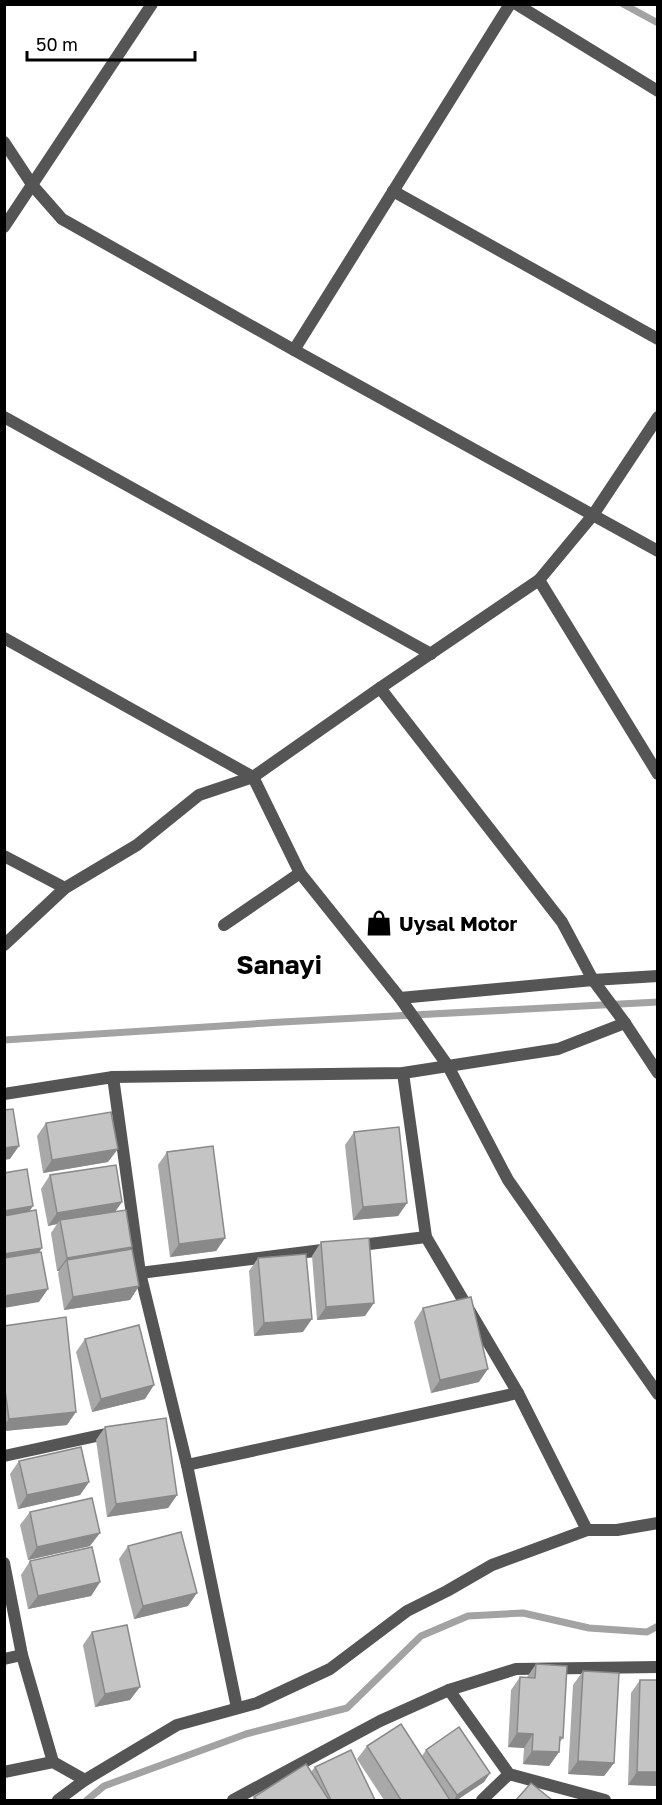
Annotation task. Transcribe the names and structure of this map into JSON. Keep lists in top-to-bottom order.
{
  "districts": ["Sanayi"],
  "places": {
    "shop": ["Uysal Motor"]
  },
  "scale_bar": "50 m"
}
